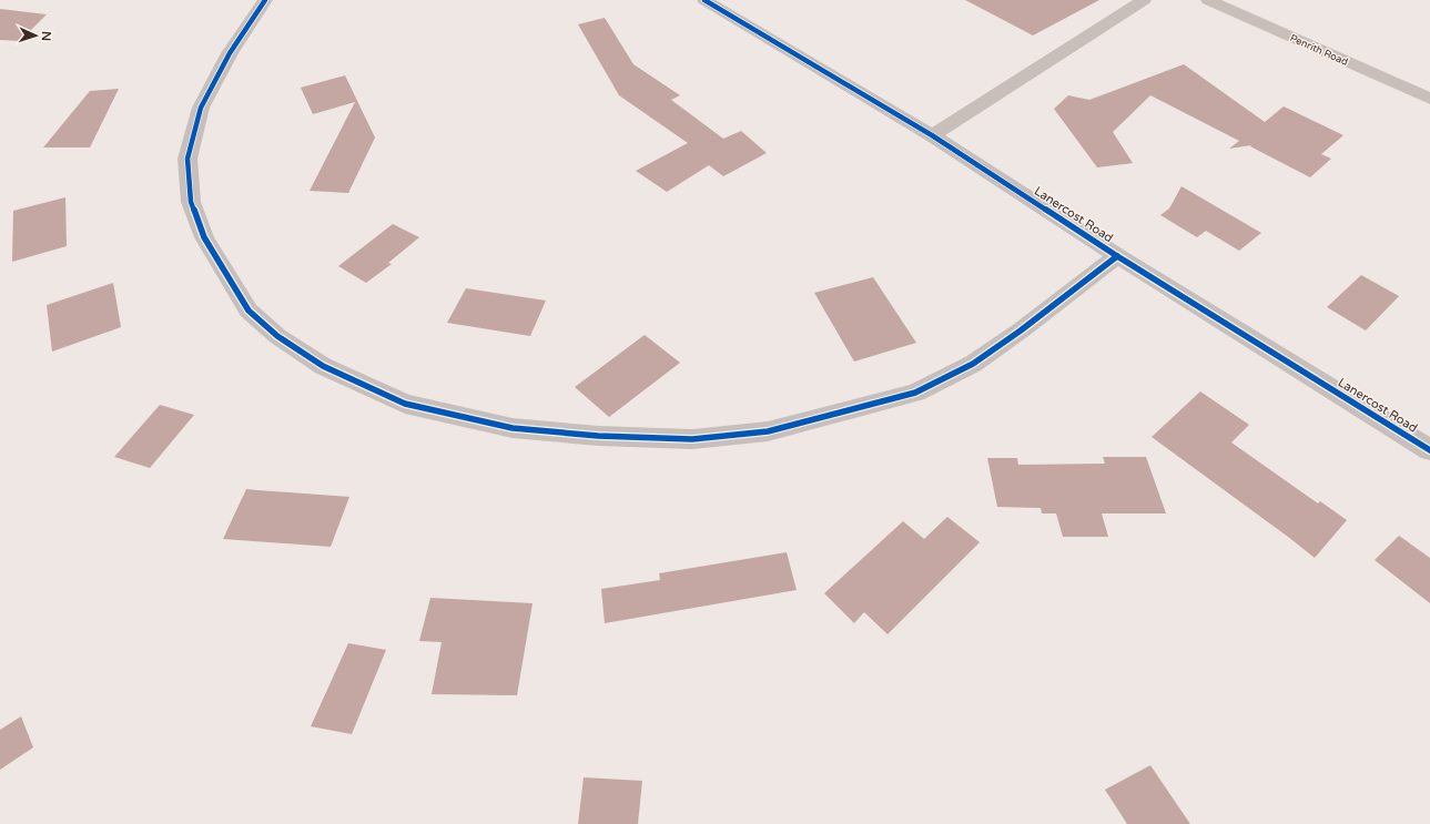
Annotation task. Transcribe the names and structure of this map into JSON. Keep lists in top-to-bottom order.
{
  "streets": {
    "street": ["Penrith Road", "Lanercost Road"]
  },
  "north": "right"
}
